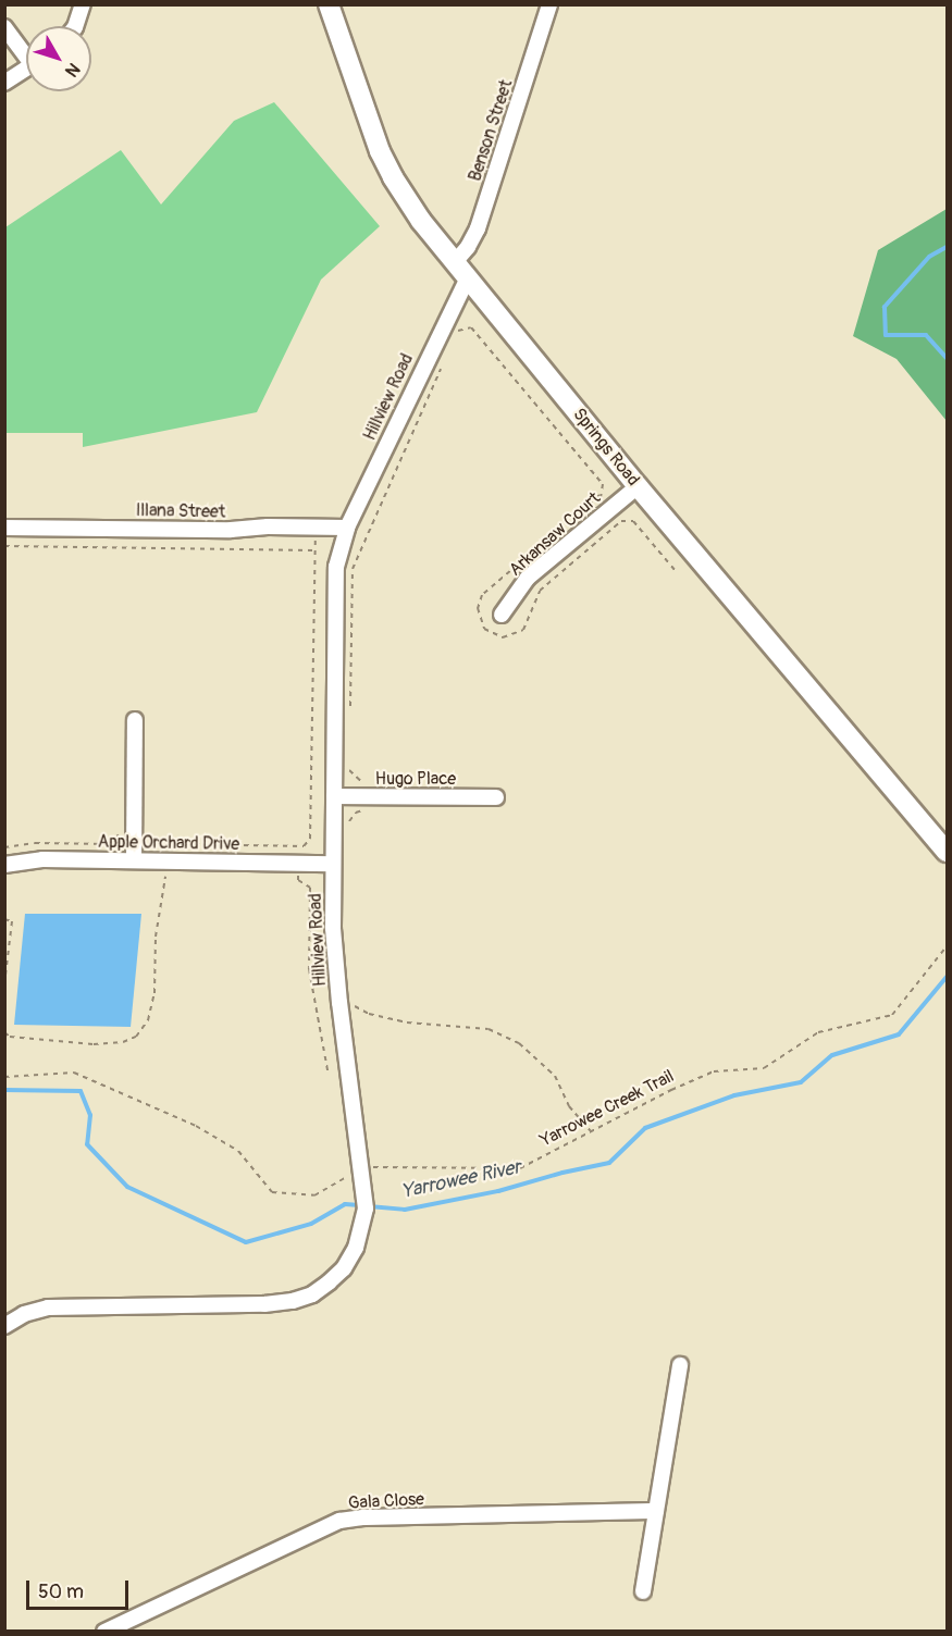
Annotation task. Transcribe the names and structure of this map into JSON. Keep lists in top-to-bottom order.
{
  "streets": {
    "street": [
      "Benson Street",
      "Hillview Road",
      "Springs Road",
      "Illana Street",
      "Arkansaw Court",
      "Hugo Place",
      "Apple Orchard Drive",
      "Gala Close"
    ],
    "path": ["Yarrowee Creek Trail"]
  },
  "crossings": [
    ["Benson Street", "Hillview Road"],
    ["Benson Street", "Springs Road"],
    ["Hillview Road", "Springs Road"],
    ["Hillview Road", "Illana Street"],
    ["Hillview Road", "Hugo Place"],
    ["Hillview Road", "Apple Orchard Drive"],
    ["Hillview Road", "Yarrowee Creek Trail"],
    ["Springs Road", "Arkansaw Court"]
  ],
  "water": ["Yarrowee River"],
  "scale_bar": "50 m",
  "north": "bottom right"
}
